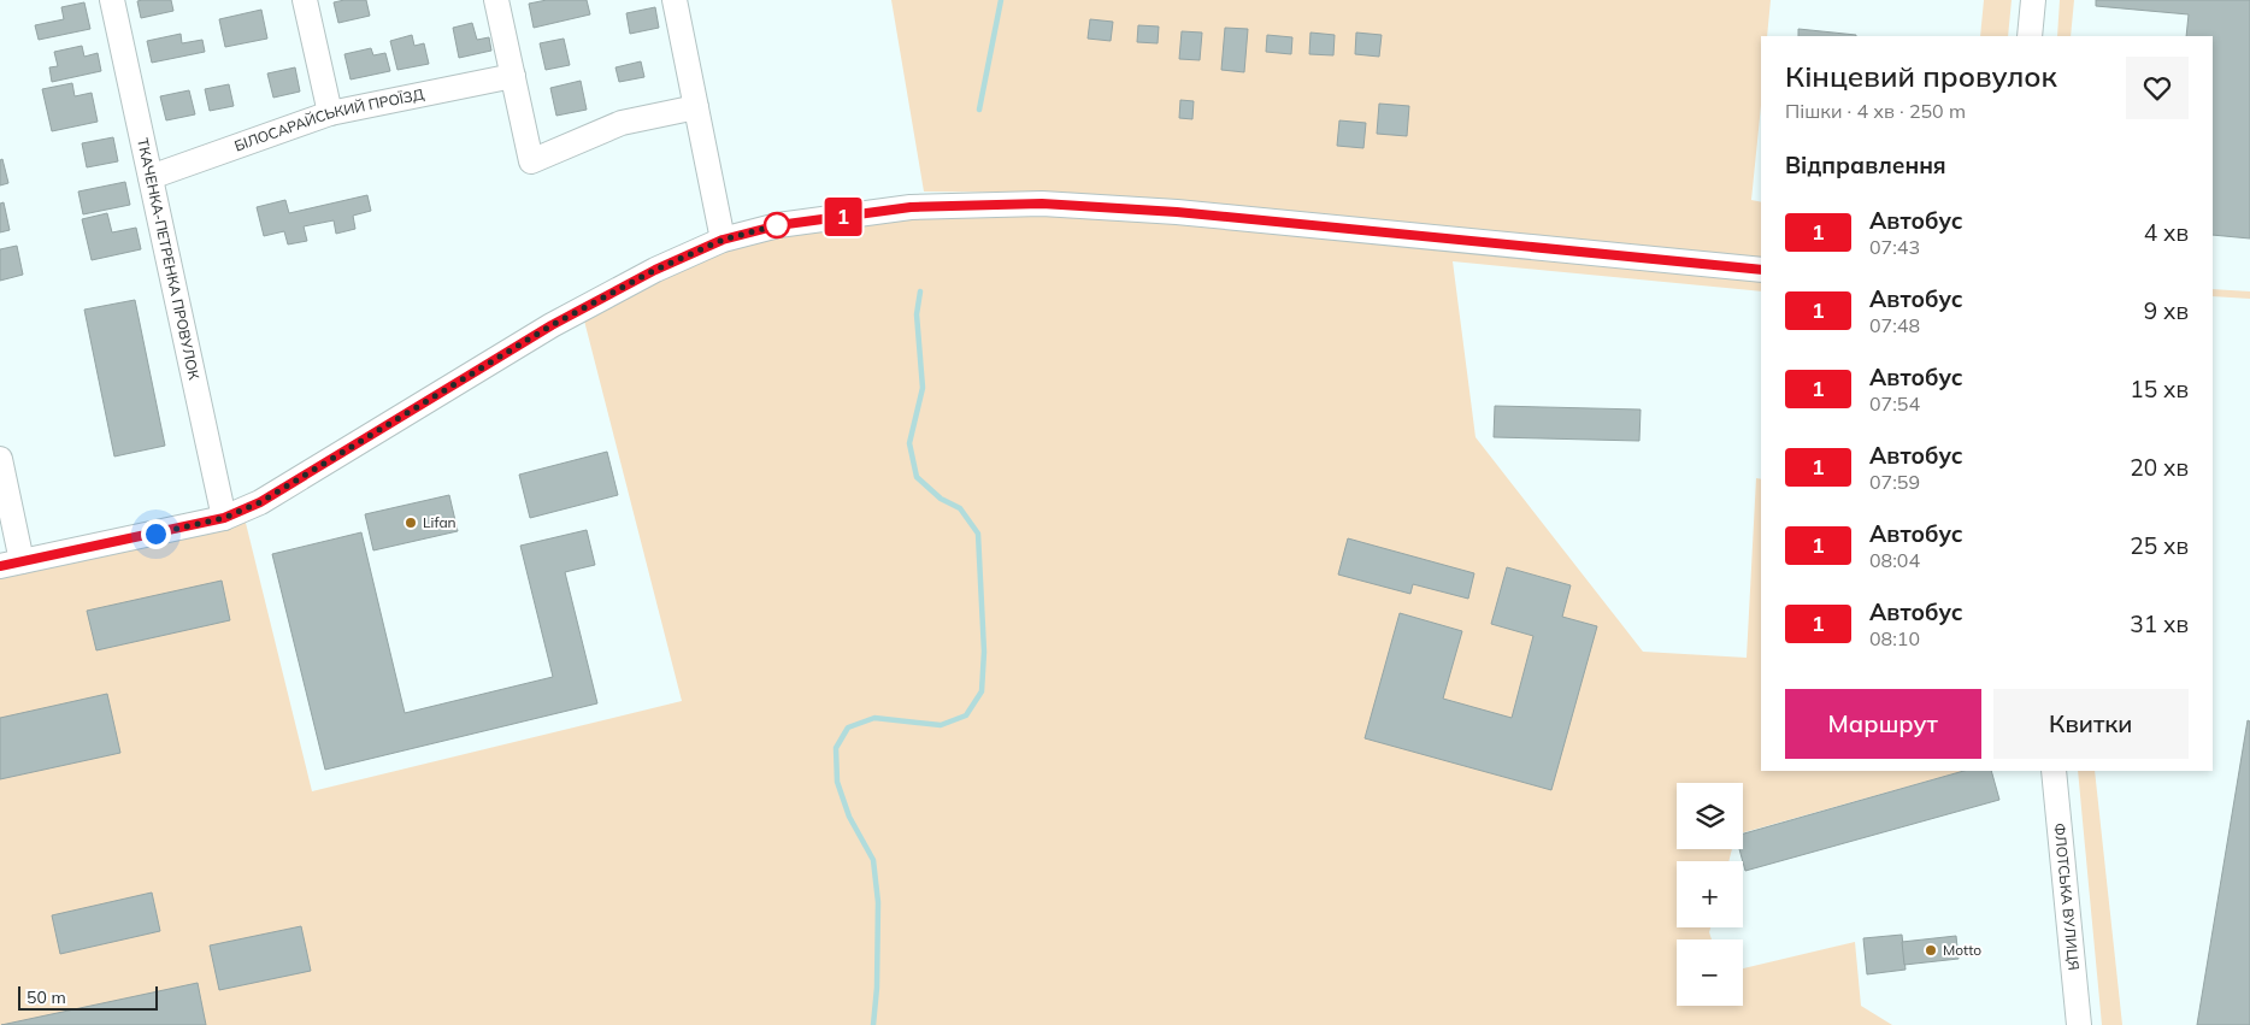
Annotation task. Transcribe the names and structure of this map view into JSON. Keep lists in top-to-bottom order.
{
  "streets": {
    "street": ["БІЛОСАРАЙСЬКИЙ ПРОЇЗД", "ТКАЧЕНКА-ПЕТРЕНКА ПРОВУЛОК", "ФЛОТСЬКА ВУЛИЦЯ"]
  },
  "crossings": [
    ["БІЛОСАРАЙСЬКИЙ ПРОЇЗД", "ТКАЧЕНКА-ПЕТРЕНКА ПРОВУЛОК"]
  ],
  "places": ["Lifan", "Motto"],
  "lines": ["bus line 1"],
  "scale_bar": "50 m",
  "page": {
    "on_map": "1",
    "heading": [
      ["Кінцевий провулок", "Пішки · 4 хв · 250 m"],
      "Відправлення"
    ],
    "list": [
      {
        "mark": "1",
        "name": "Автобус",
        "note": "07:43",
        "value": "4 хв"
      },
      {
        "mark": "1",
        "name": "Автобус",
        "note": "07:48",
        "value": "9 хв"
      },
      {
        "mark": "1",
        "name": "Автобус",
        "note": "07:54",
        "value": "15 хв"
      },
      {
        "mark": "1",
        "name": "Автобус",
        "note": "07:59",
        "value": "20 хв"
      },
      {
        "mark": "1",
        "name": "Автобус",
        "note": "08:04",
        "value": "25 хв"
      },
      {
        "mark": "1",
        "name": "Автобус",
        "note": "08:10",
        "value": "31 хв"
      }
    ],
    "buttons": ["Маршрут", "Квитки"],
    "map_buttons": ["+", "−"],
    "scale": "50 m"
  }
}
